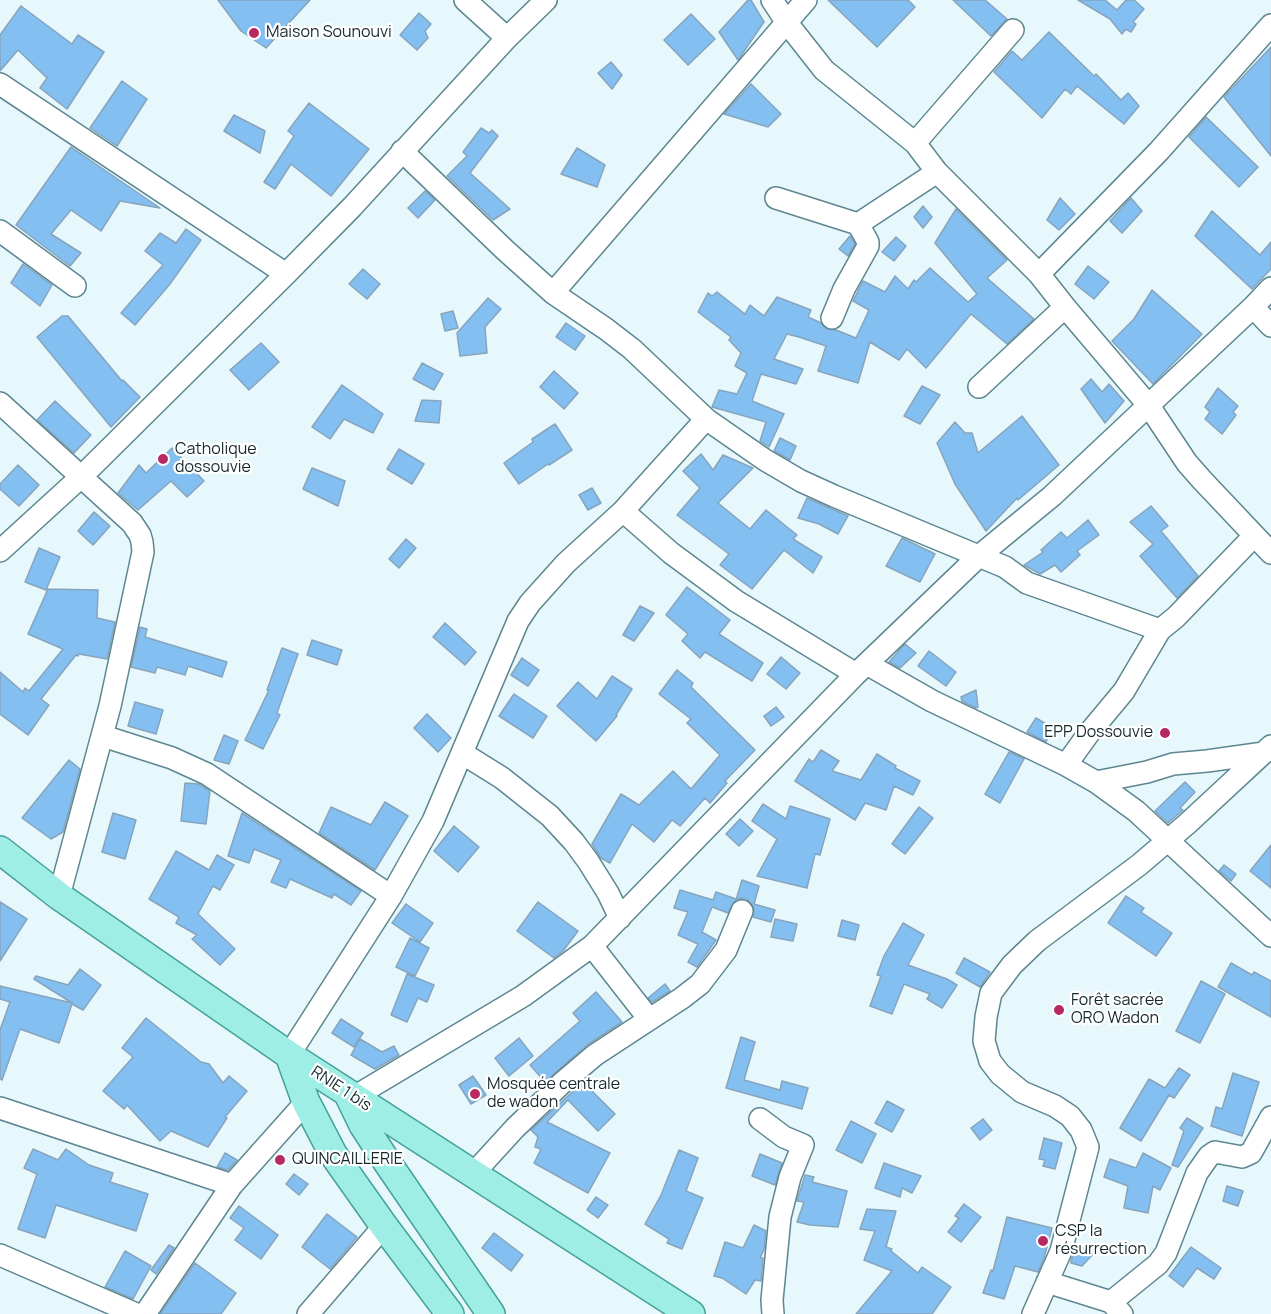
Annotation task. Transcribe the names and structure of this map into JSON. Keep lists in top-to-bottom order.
{
  "streets": {
    "main road": ["RNIE 1 bis"]
  },
  "places": [
    "Maison Sounouvi",
    "Catholique dossouvie",
    "EPP Dossouvie",
    "Forêt sacrée ORO Wadon",
    "Mosquée centrale de wadon",
    "QUINCAILLERIE",
    "CSP la résurrection"
  ]
}
